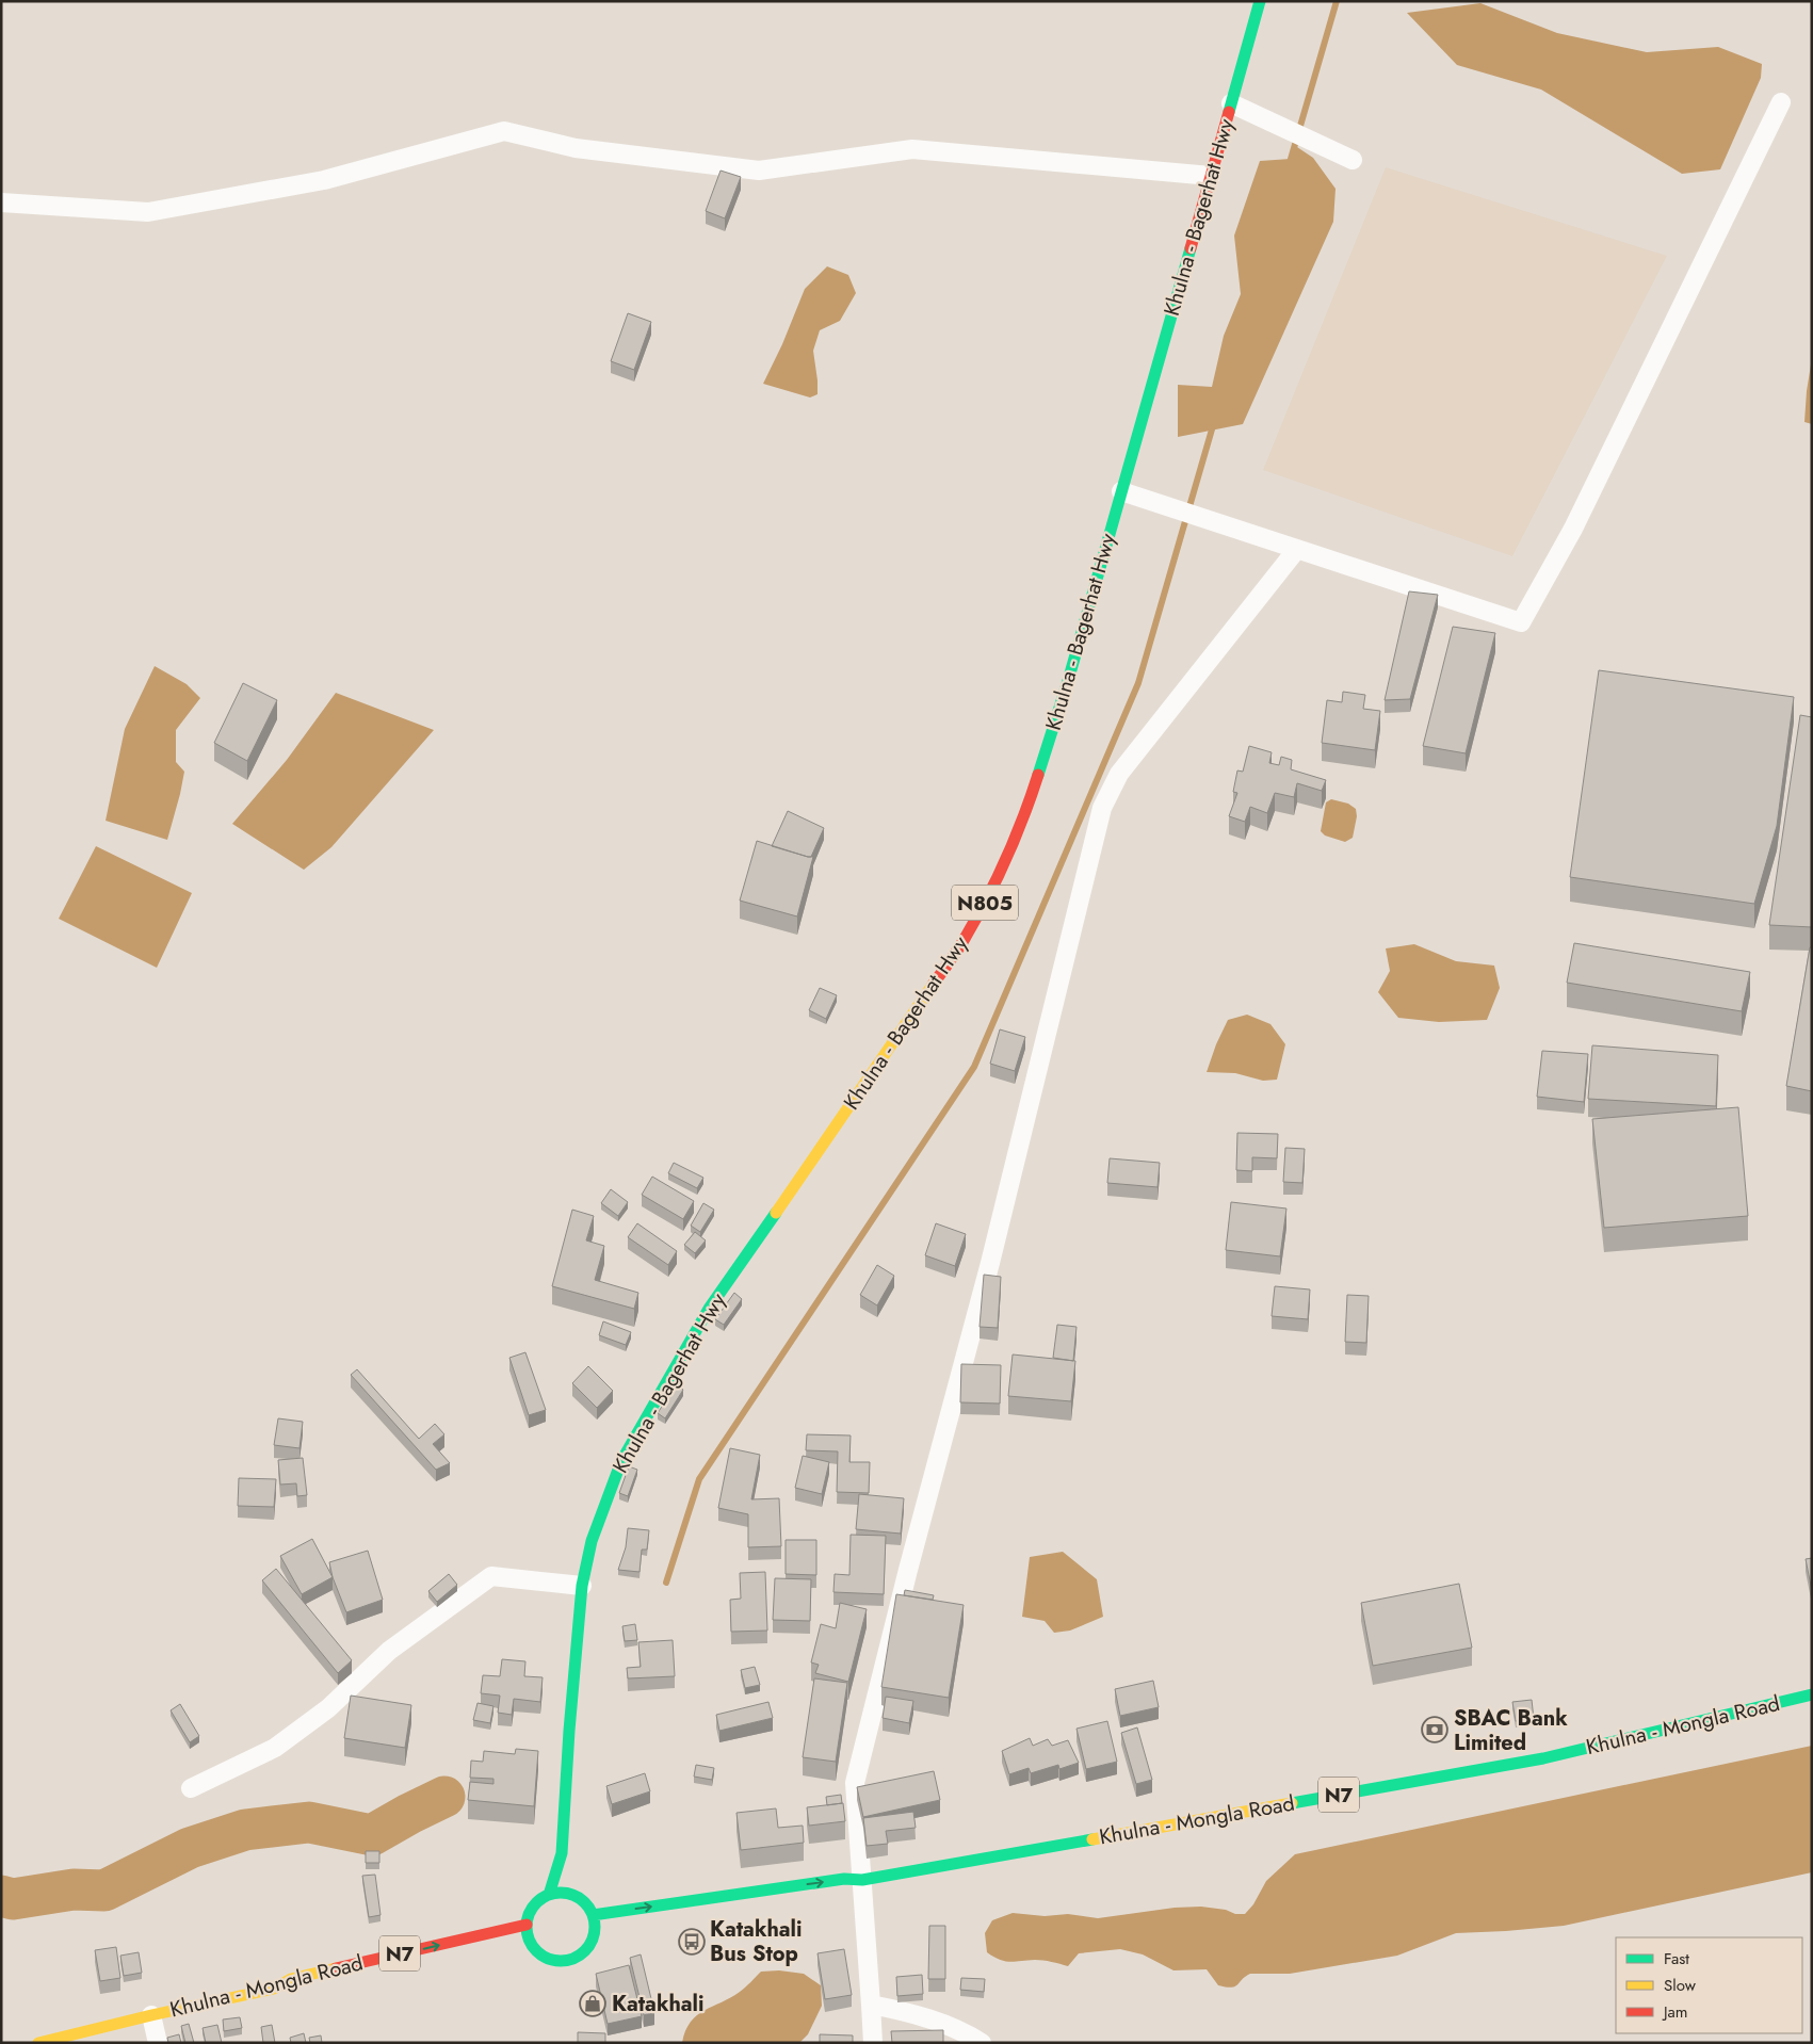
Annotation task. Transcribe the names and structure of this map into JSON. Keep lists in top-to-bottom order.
{
  "streets": {
    "highway": [
      "Khulna - Bagerhat Hwy",
      "N805",
      "Khulna - Mongla Road",
      "N7"
    ]
  },
  "places": {
    "bank": ["SBAC Bank Limited"],
    "bus stop": ["Katakhali Bus Stop"],
    "shop": ["Katakhali"]
  },
  "legend": ["Fast", "Slow", "Jam"]
}
